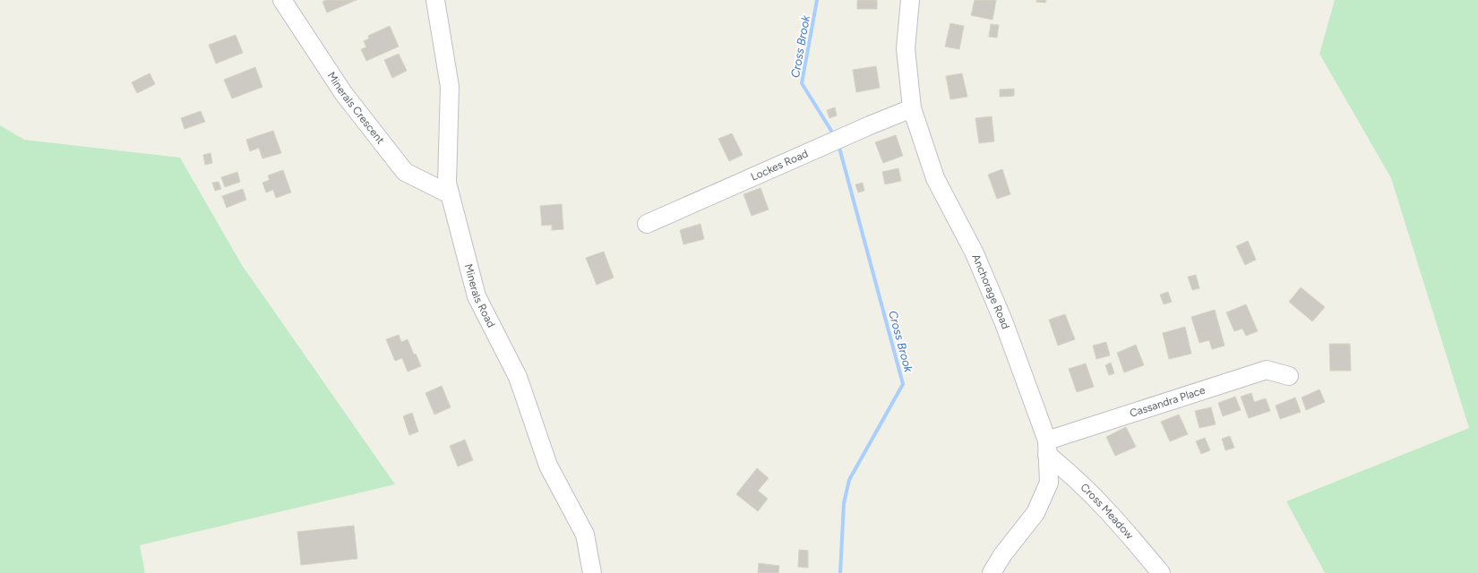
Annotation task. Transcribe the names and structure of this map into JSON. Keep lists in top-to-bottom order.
{
  "streets": {
    "street": [
      "Minerals Crescent",
      "Lockes Road",
      "Anchorage Road",
      "Minerals Road",
      "Cassandra Place",
      "Cross Meadow"
    ]
  },
  "crossings": [
    ["Minerals Crescent", "Minerals Road"],
    ["Lockes Road", "Anchorage Road"],
    ["Anchorage Road", "Cassandra Place"],
    ["Anchorage Road", "Cross Meadow"],
    ["Cassandra Place", "Cross Meadow"]
  ],
  "water": ["Cross Brook"]
}
